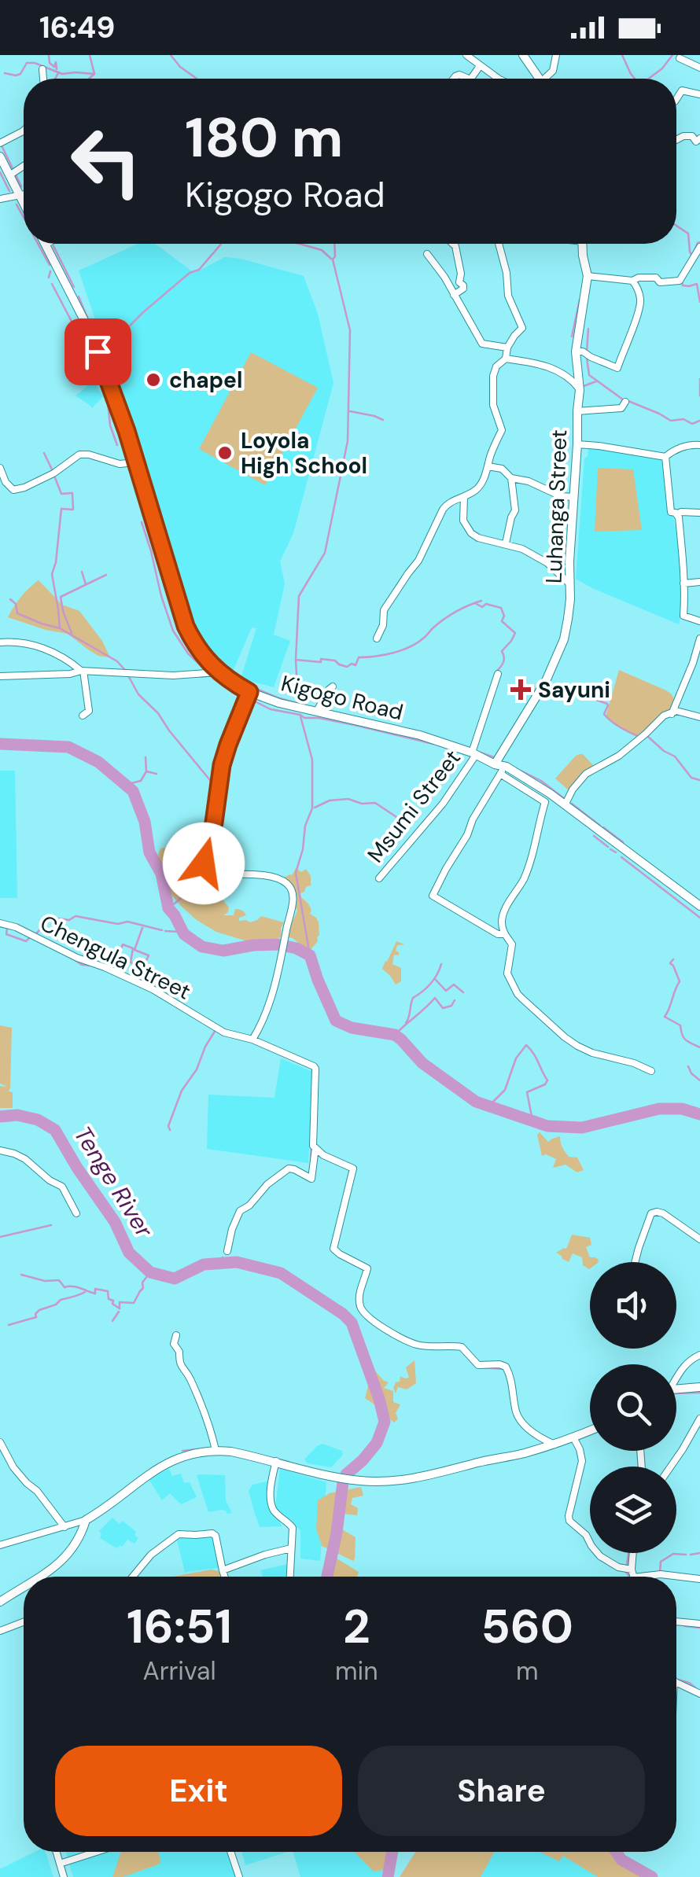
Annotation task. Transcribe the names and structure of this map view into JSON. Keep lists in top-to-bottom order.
{
  "streets": {
    "street": [
      "Luhanga Street",
      "Kigogo Road",
      "Msumi Street",
      "Chengula Street"
    ]
  },
  "crossings": [
    ["Luhanga Street", "Kigogo Road"],
    ["Kigogo Road", "Msumi Street"]
  ],
  "water": ["Tenge River"],
  "places": {
    "other": ["chapel", "Loyola High School"],
    "health": ["Sayuni"]
  },
  "page": {
    "status": "16:49",
    "turn": ["180 m", "Kigogo Road"],
    "eta": [
      "16:51",
      "Arrival",
      "2",
      "min",
      "560",
      "m"
    ],
    "buttons": ["Exit", "Share"]
  }
}
